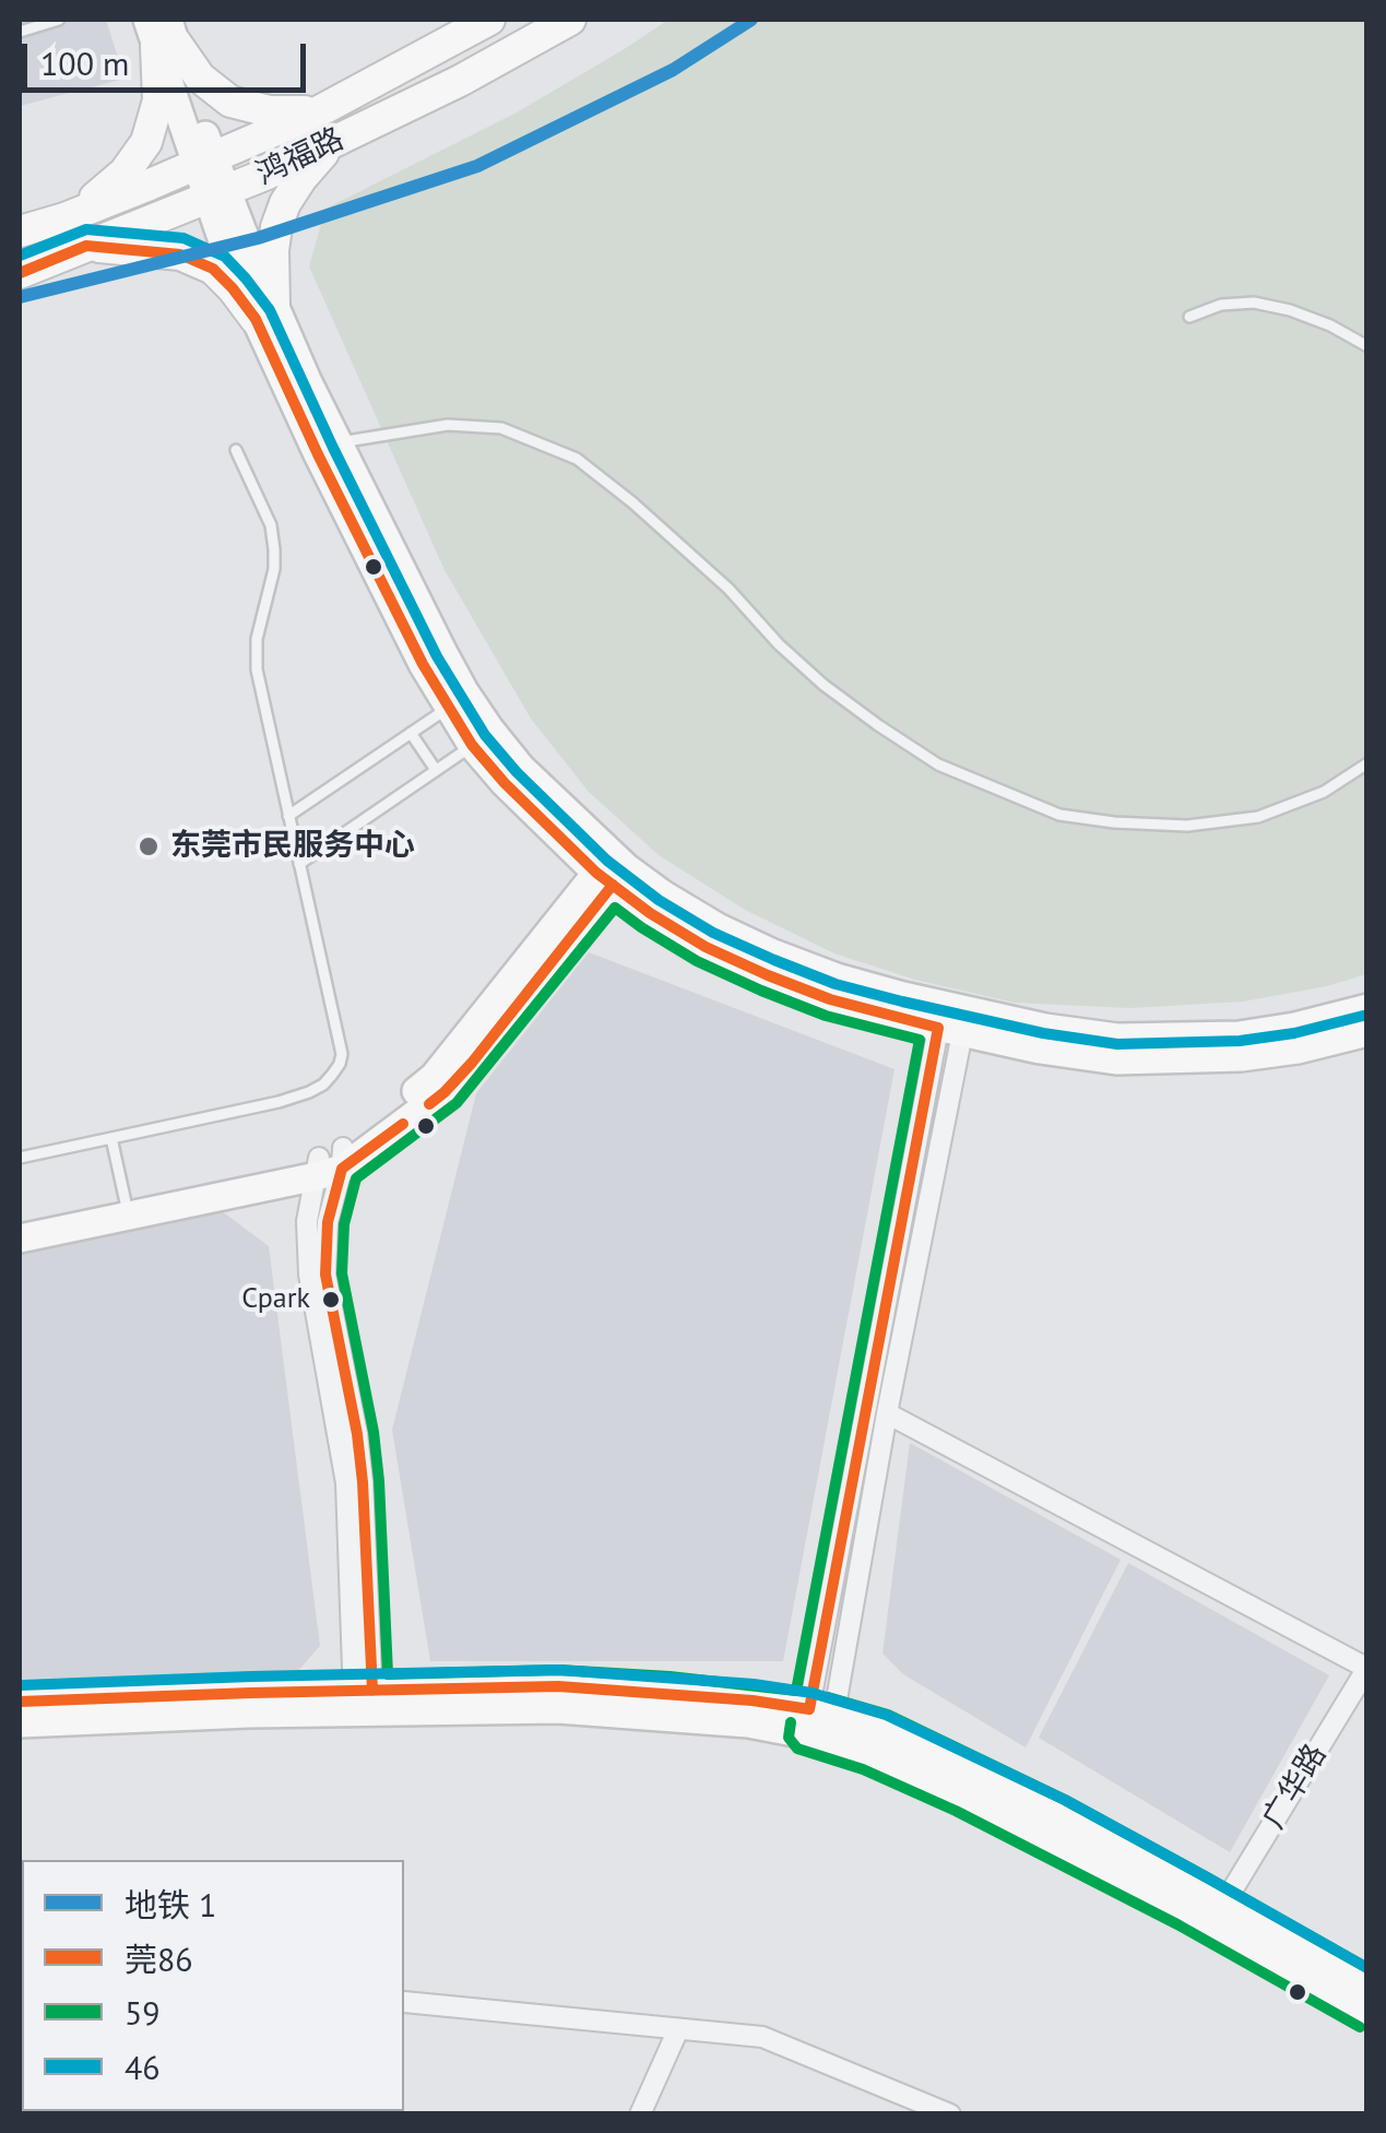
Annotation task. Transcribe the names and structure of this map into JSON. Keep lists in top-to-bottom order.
{
  "streets": {
    "main road": ["鸿福路"],
    "street": ["广华路"]
  },
  "places": ["东莞市民服务中心", "Cpark"],
  "lines": [
    "metro line 1",
    "transit line 46",
    "transit line 莞86",
    "transit line 59"
  ],
  "legend": [
    "地铁 1",
    "莞86",
    "59",
    "46"
  ],
  "scale_bar": "100 m"
}
